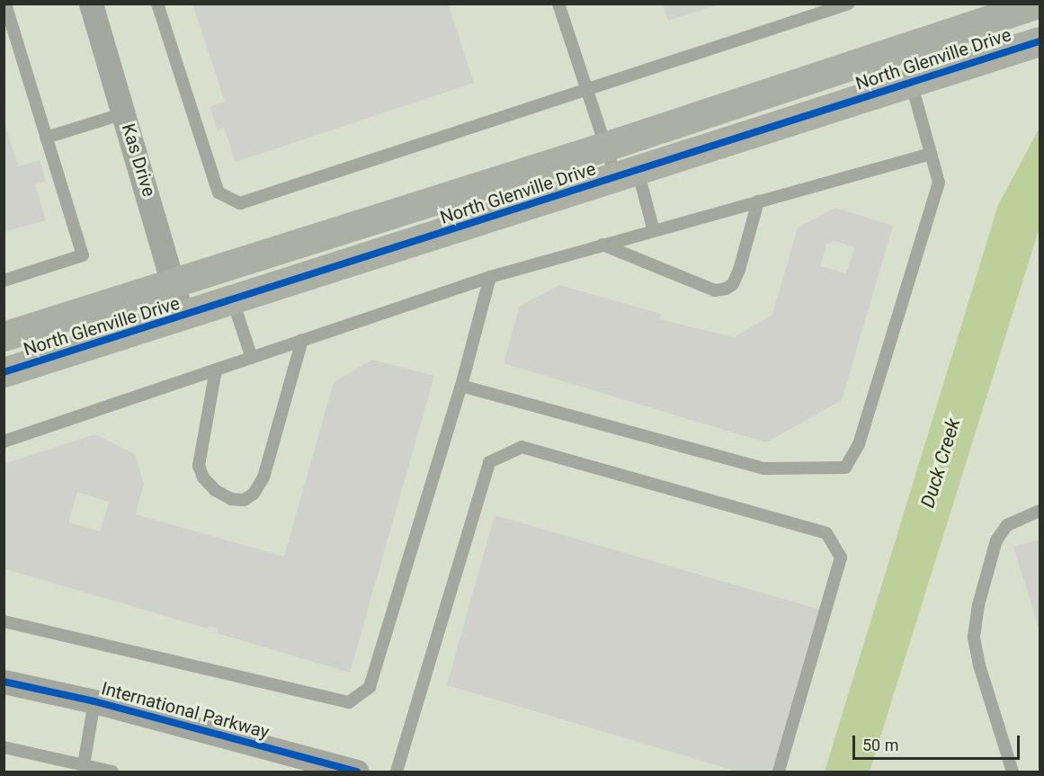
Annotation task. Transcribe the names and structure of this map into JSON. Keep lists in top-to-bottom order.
{
  "streets": {
    "street": ["North Glenville Drive", "Kas Drive", "International Parkway"]
  },
  "crossings": [
    ["North Glenville Drive", "Kas Drive"]
  ],
  "water": ["Duck Creek"],
  "scale_bar": "50 m"
}
